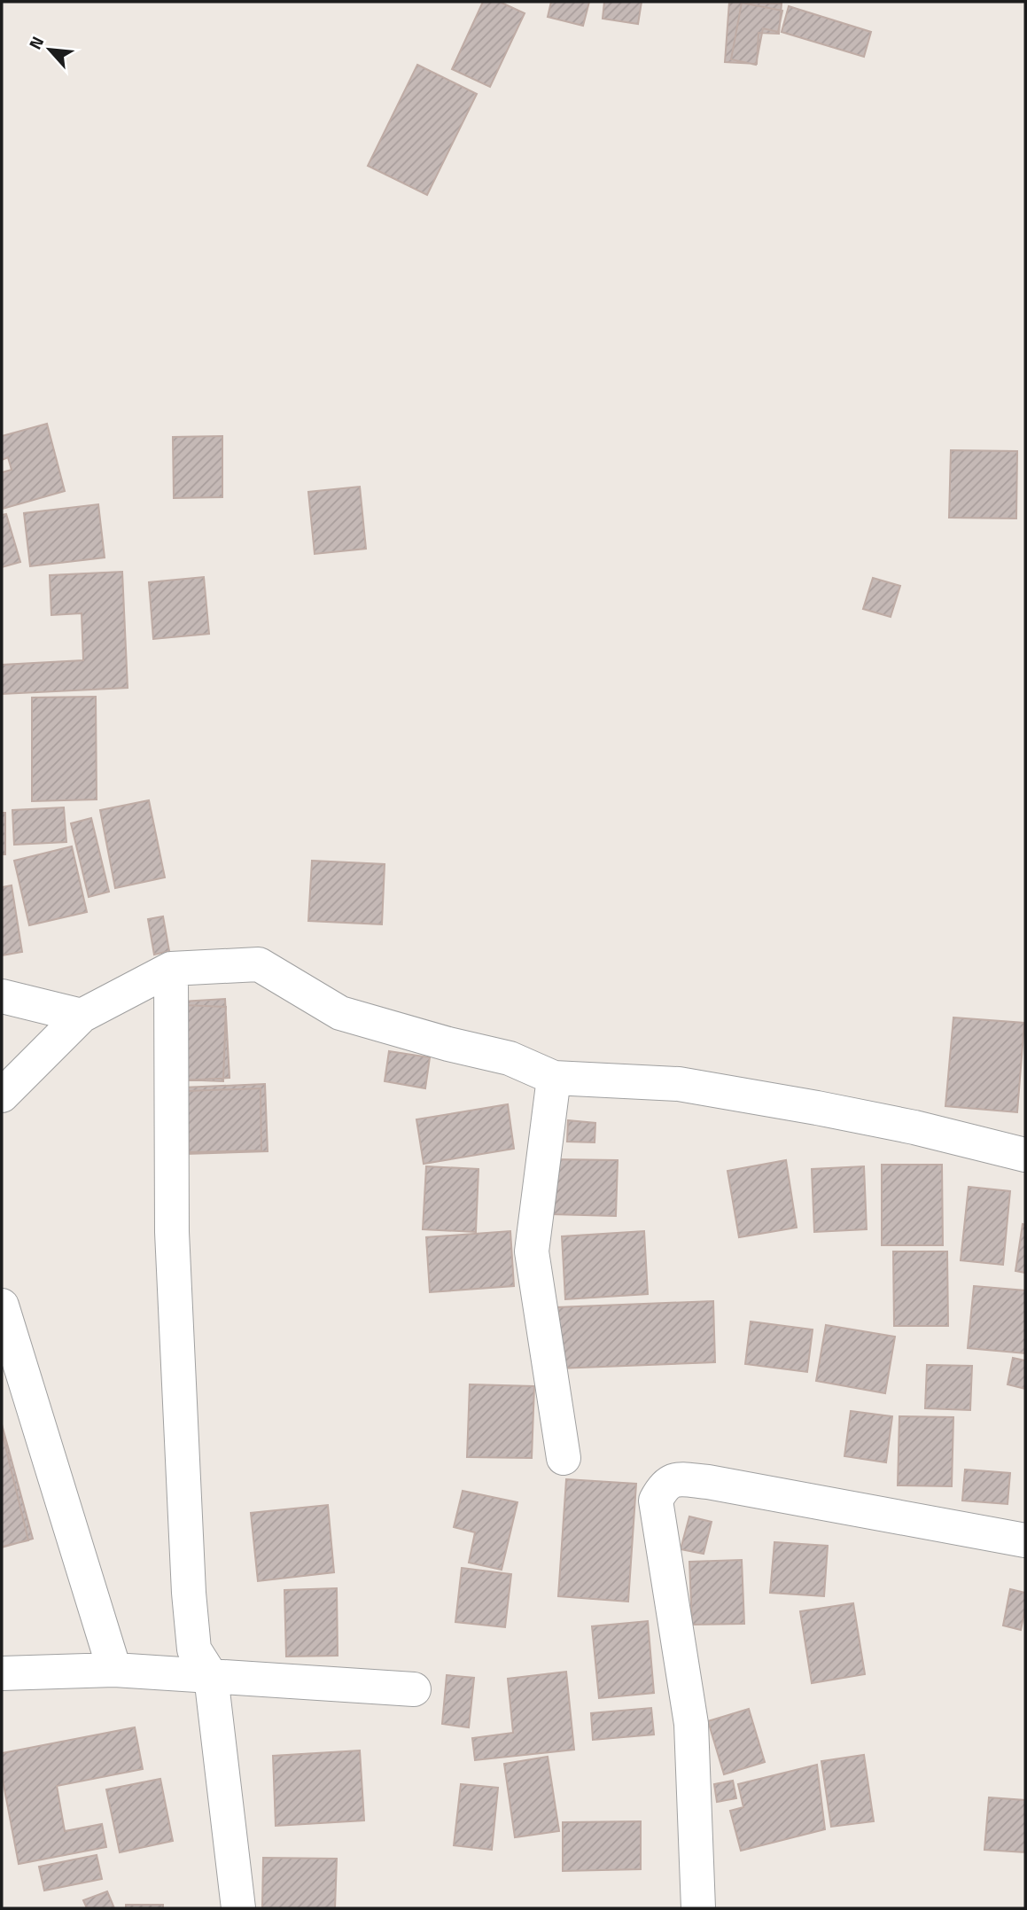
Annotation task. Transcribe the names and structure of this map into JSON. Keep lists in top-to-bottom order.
{
  "north": "top left"
}
